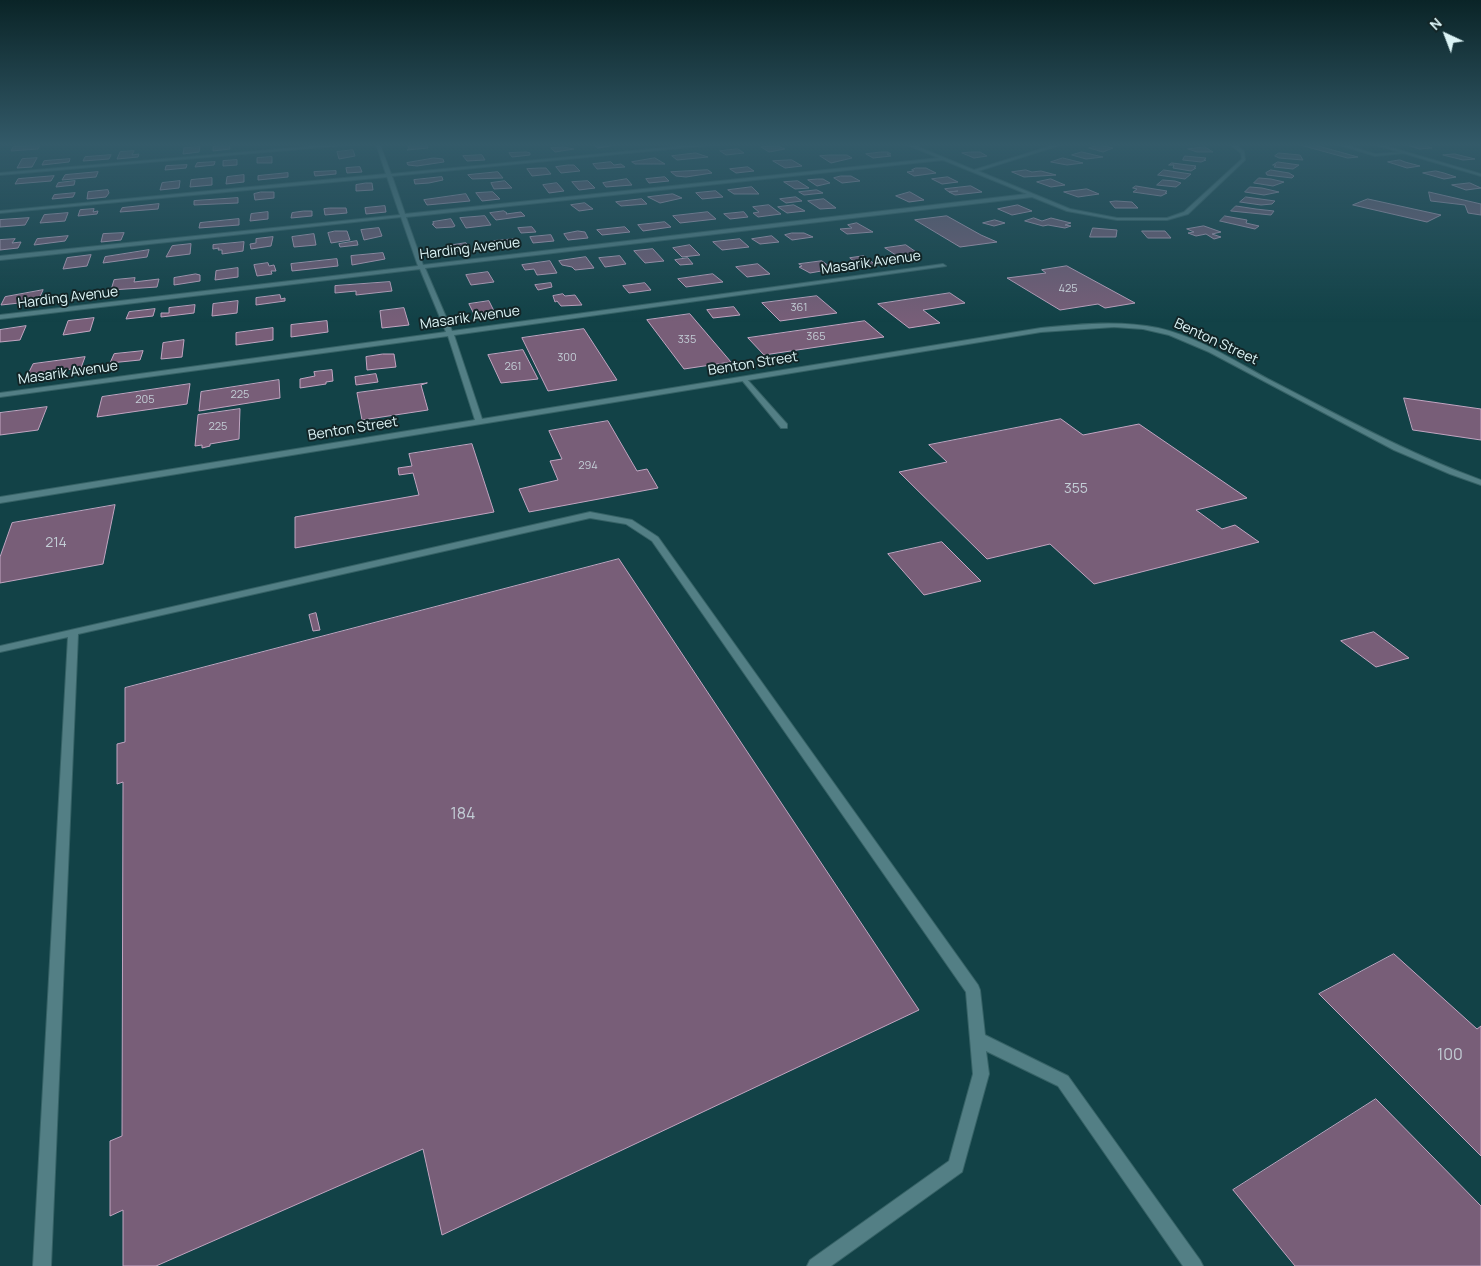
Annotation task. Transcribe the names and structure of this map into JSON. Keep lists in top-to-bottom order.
{
  "streets": {
    "street": ["Harding Avenue", "Masarik Avenue", "Benton Street"]
  },
  "house_numbers": [
    "425",
    "361",
    "365",
    "335",
    "300",
    "261",
    "225",
    "205",
    "225",
    "294",
    "355",
    "214",
    "184",
    "100"
  ],
  "north": "top left"
}
